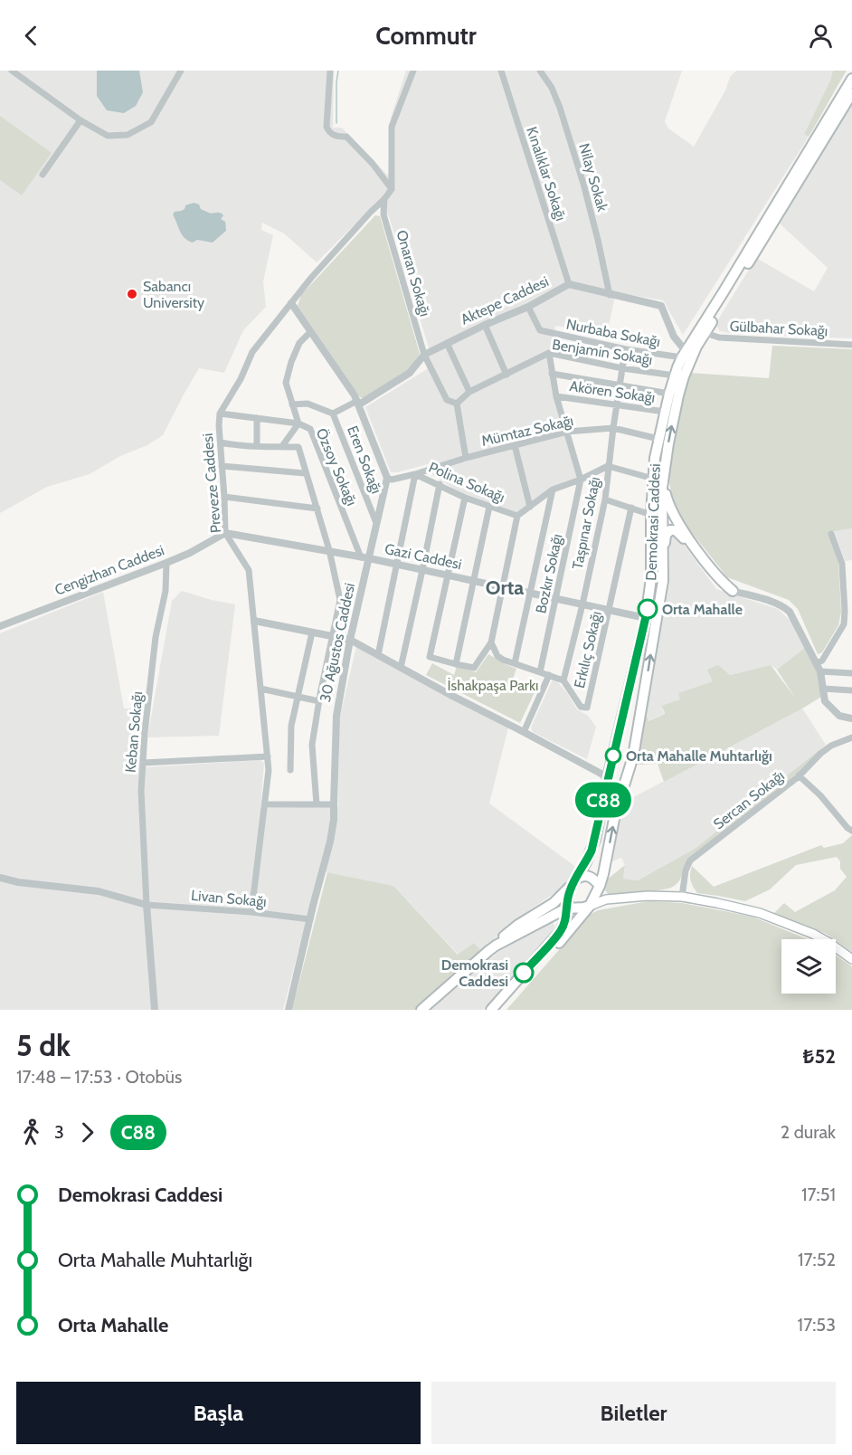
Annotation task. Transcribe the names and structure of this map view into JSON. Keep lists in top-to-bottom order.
{
  "streets": {
    "main road": ["Demokrasi Caddesi"],
    "street": [
      "Kınalıklar Sokağı",
      "Nilay Sokak",
      "Onaran Sokağı",
      "Aktepe Caddesi",
      "Gülbahar Sokağı",
      "Nurbaba Sokağı",
      "Benjamin Sokağı",
      "Akören Sokağı",
      "Mümtaz Sokağı",
      "Eren Sokağı",
      "Özsoy Sokağı",
      "Polina Sokağı",
      "Preveze Caddesi",
      "Taşpınar Sokağı",
      "Gazi Caddesi",
      "Cengizhan Caddesi",
      "Bozkır Sokağı",
      "30 Ağustos Caddesi",
      "Erkılıç Sokağı",
      "Keban Sokağı",
      "Sercan Sokağı",
      "Livan Sokağı"
    ]
  },
  "crossings": [
    ["Kınalıklar Sokağı", "Aktepe Caddesi"],
    ["Nilay Sokak", "Aktepe Caddesi"],
    ["Onaran Sokağı", "Aktepe Caddesi"],
    ["Onaran Sokağı", "Benjamin Sokağı"],
    ["Onaran Sokağı", "Preveze Caddesi"],
    ["Aktepe Caddesi", "Nurbaba Sokağı"],
    ["Aktepe Caddesi", "Demokrasi Caddesi"],
    ["Gülbahar Sokağı", "Demokrasi Caddesi"],
    ["Nurbaba Sokağı", "Demokrasi Caddesi"],
    ["Nurbaba Sokağı", "Taşpınar Sokağı"],
    ["Benjamin Sokağı", "Demokrasi Caddesi"],
    ["Benjamin Sokağı", "Taşpınar Sokağı"],
    ["Akören Sokağı", "Demokrasi Caddesi"],
    ["Akören Sokağı", "Taşpınar Sokağı"],
    ["Mümtaz Sokağı", "Polina Sokağı"],
    ["Mümtaz Sokağı", "Demokrasi Caddesi"],
    ["Mümtaz Sokağı", "Taşpınar Sokağı"],
    ["Eren Sokağı", "Özsoy Sokağı"],
    ["Eren Sokağı", "30 Ağustos Caddesi"],
    ["Özsoy Sokağı", "Gazi Caddesi"],
    ["Polina Sokağı", "Taşpınar Sokağı"],
    ["Polina Sokağı", "Bozkır Sokağı"],
    ["Polina Sokağı", "30 Ağustos Caddesi"],
    ["Preveze Caddesi", "Gazi Caddesi"],
    ["Preveze Caddesi", "Cengizhan Caddesi"],
    ["Preveze Caddesi", "Livan Sokağı"],
    ["Demokrasi Caddesi", "Gazi Caddesi"],
    ["Taşpınar Sokağı", "Gazi Caddesi"],
    ["Taşpınar Sokağı", "Erkılıç Sokağı"],
    ["Gazi Caddesi", "Cengizhan Caddesi"],
    ["Gazi Caddesi", "Bozkır Sokağı"],
    ["Gazi Caddesi", "30 Ağustos Caddesi"],
    ["Gazi Caddesi", "Erkılıç Sokağı"],
    ["Cengizhan Caddesi", "Keban Sokağı"],
    ["Bozkır Sokağı", "Erkılıç Sokağı"],
    ["30 Ağustos Caddesi", "Livan Sokağı"],
    ["Keban Sokağı", "Livan Sokağı"]
  ],
  "districts": ["Orta"],
  "parks": ["İshakpaşa Parkı"],
  "places": [
    "Sabancı University",
    "Orta Mahalle",
    "Orta Mahalle Muhtarlığı",
    "Demokrasi Caddesi"
  ],
  "lines": ["bus line C88"],
  "page": {
    "header": "Commutr",
    "on_map": "C88",
    "heading": ["5 dk", "17:48 – 17:53 · Otobüs", "₺52"],
    "legs": ["3", "C88", "2 durak"],
    "list": [
      {
        "name": "Demokrasi Caddesi",
        "value": "17:51"
      },
      {
        "name": "Orta Mahalle Muhtarlığı",
        "value": "17:52"
      },
      {
        "name": "Orta Mahalle",
        "value": "17:53"
      }
    ],
    "buttons": ["Başla", "Biletler"]
  }
}
